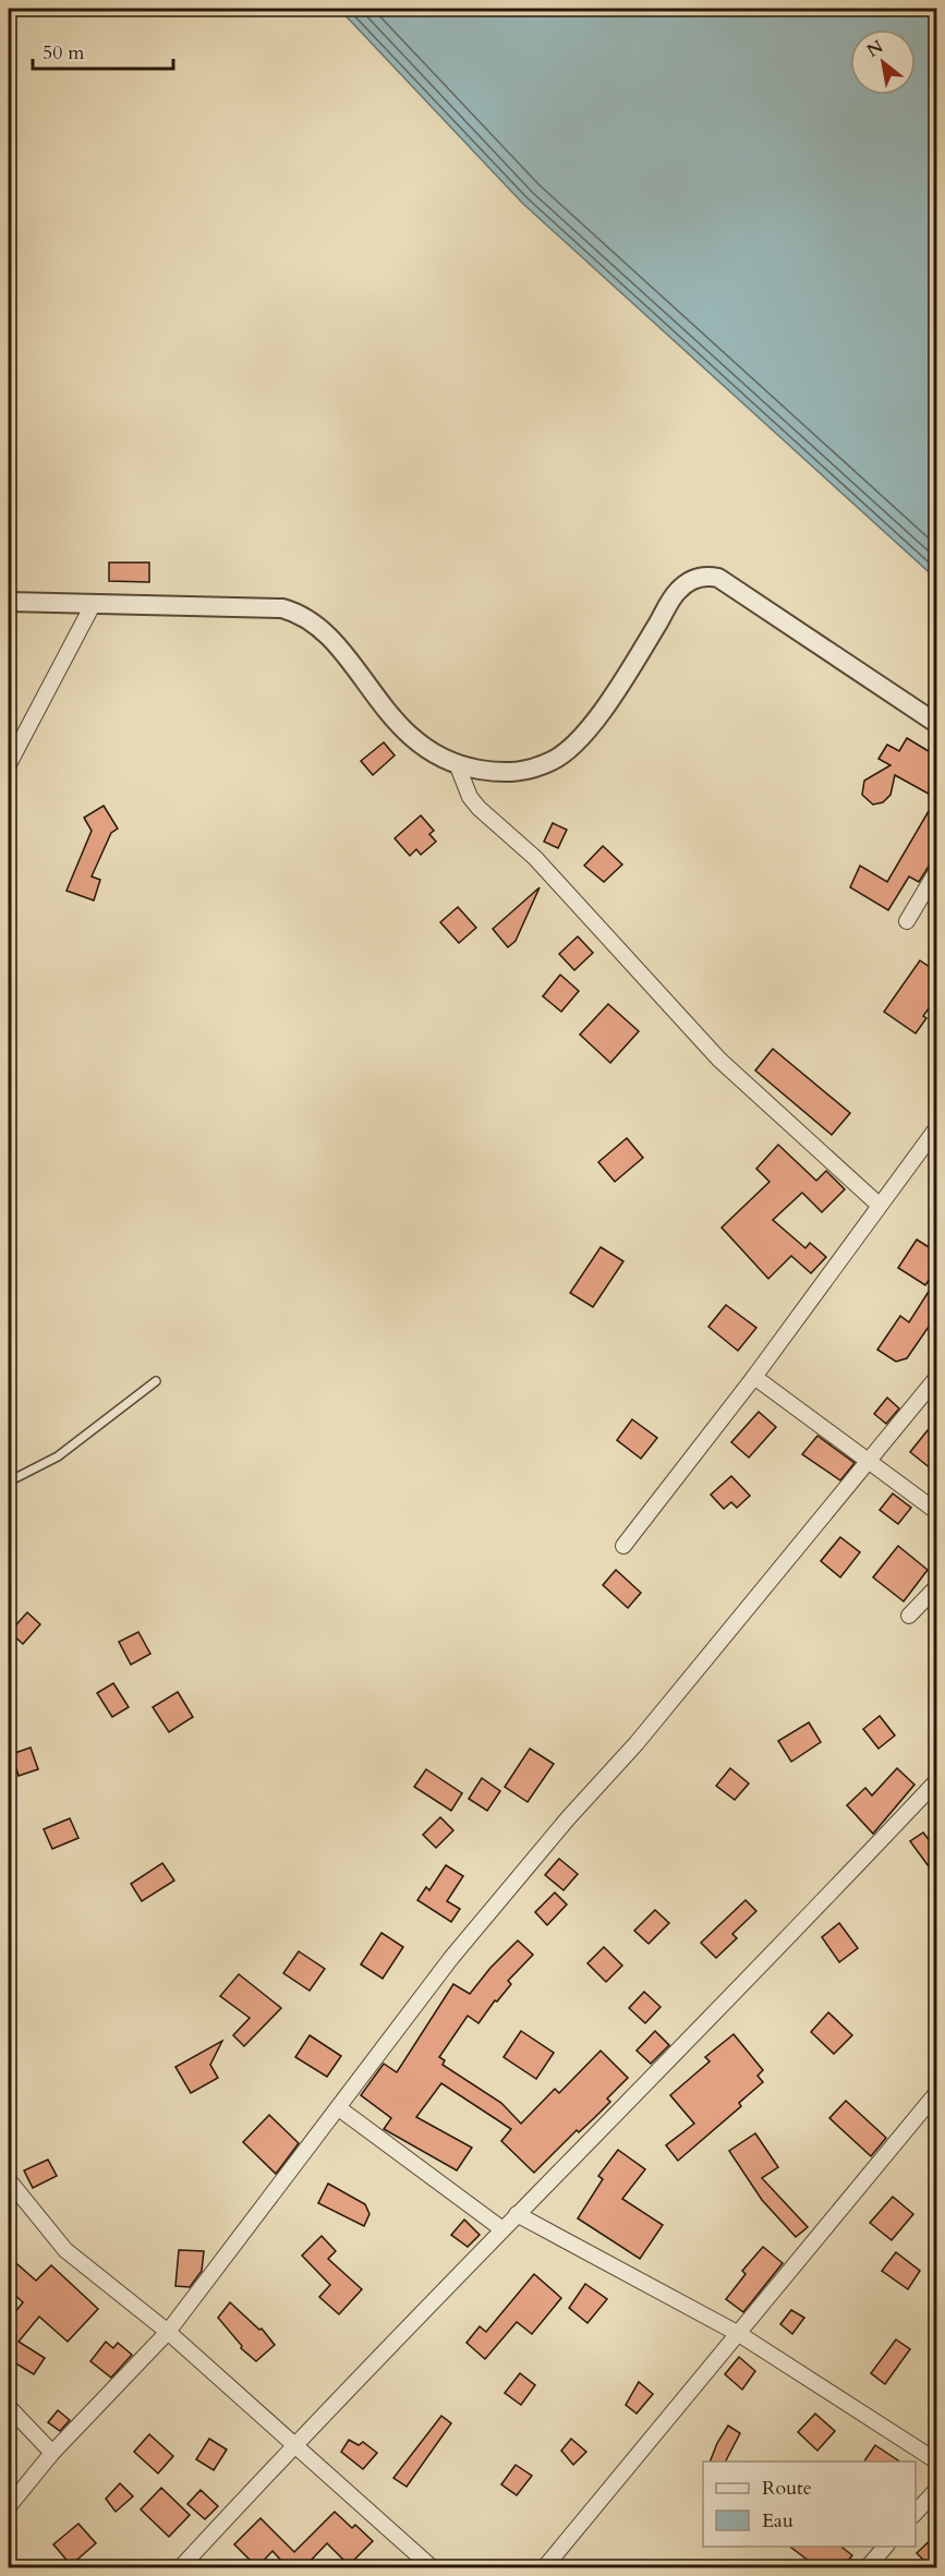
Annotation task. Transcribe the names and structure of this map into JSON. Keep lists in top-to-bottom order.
{
  "legend": ["Route", "Eau"],
  "scale_bar": "50 m",
  "north": "top left"
}
